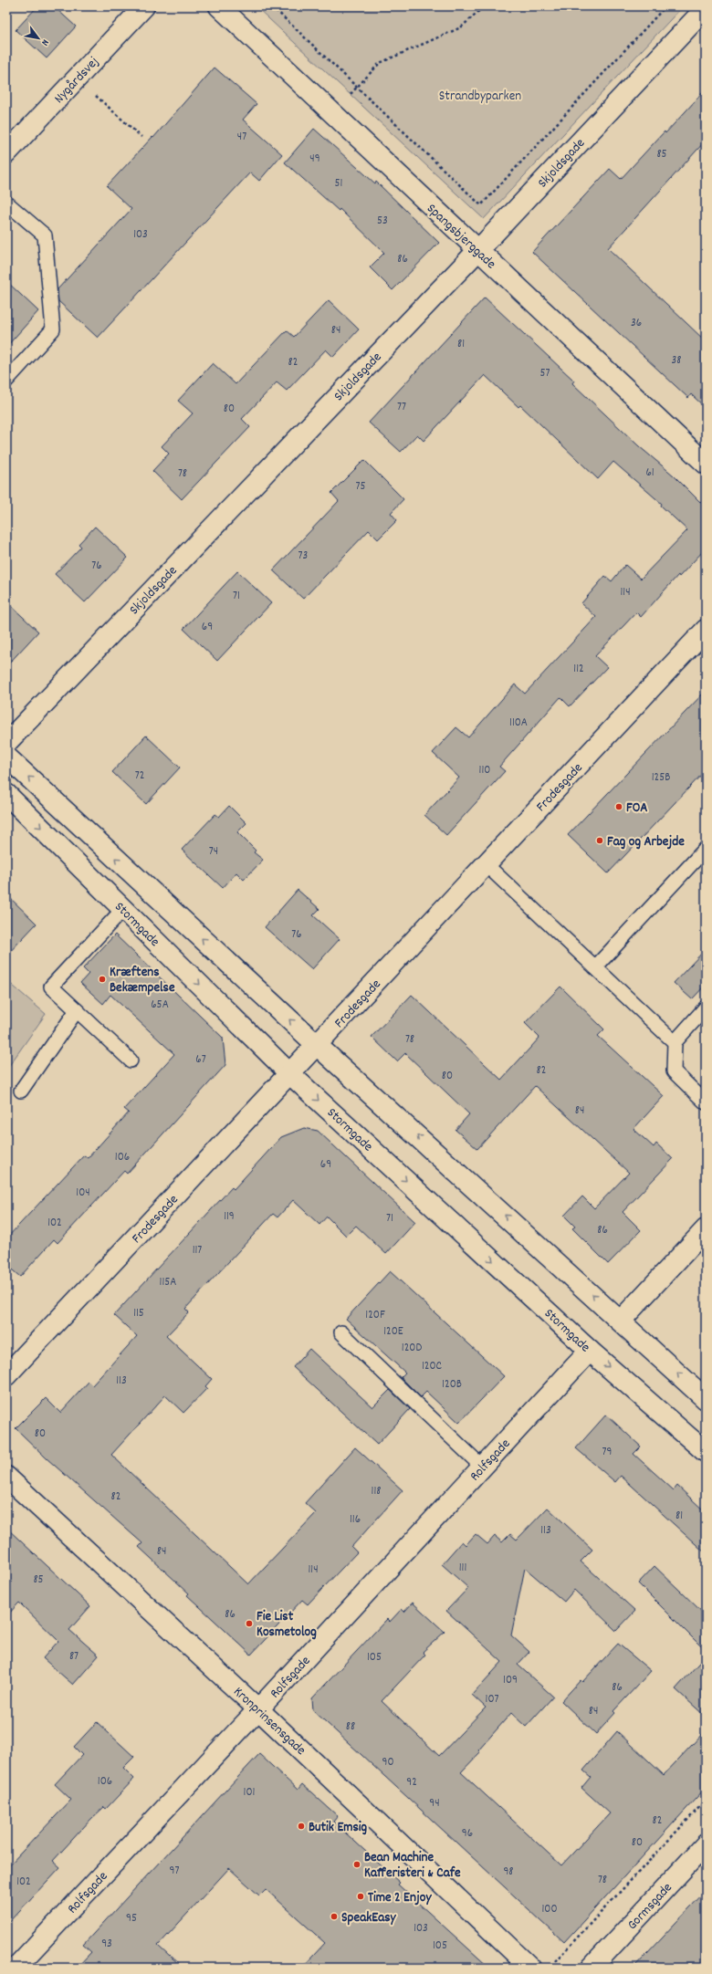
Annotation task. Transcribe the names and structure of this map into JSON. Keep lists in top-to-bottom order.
{
  "streets": {
    "street": [
      "Nygårdsvej",
      "Skjoldsgade",
      "Spangsbjerggade",
      "Frodesgade",
      "Stormgade",
      "Rolfsgade",
      "Kronprinsensgade",
      "Gormsgade"
    ]
  },
  "crossings": [
    ["Skjoldsgade", "Spangsbjerggade"],
    ["Frodesgade", "Stormgade"],
    ["Stormgade", "Rolfsgade"],
    ["Rolfsgade", "Kronprinsensgade"]
  ],
  "parks": ["Strandbyparken"],
  "places": [
    "FOA",
    "Fag og Arbejde",
    "Kræftens Bekæmpelse",
    "Fie List Kosmetolog",
    "Butik Emsig",
    "Bean Machine Kafferisteri & Cafe",
    "Time 2 Enjoy",
    "SpeakEasy"
  ],
  "house_numbers": [
    "47",
    "85",
    "49",
    "51",
    "53",
    "103",
    "86",
    "36",
    "84",
    "81",
    "38",
    "82",
    "57",
    "77",
    "80",
    "61",
    "78",
    "75",
    "73",
    "76",
    "114",
    "71",
    "69",
    "112",
    "110A",
    "110",
    "72",
    "125B",
    "74",
    "76",
    "65A",
    "78",
    "67",
    "82",
    "80",
    "84",
    "106",
    "69",
    "104",
    "119",
    "71",
    "102",
    "86",
    "117",
    "115A",
    "115",
    "120F",
    "120E",
    "120D",
    "120C",
    "113",
    "120B",
    "80",
    "79",
    "118",
    "82",
    "81",
    "116",
    "113",
    "84",
    "111",
    "114",
    "85",
    "86",
    "87",
    "105",
    "109",
    "86",
    "107",
    "84",
    "88",
    "90",
    "106",
    "92",
    "101",
    "94",
    "82",
    "96",
    "80",
    "97",
    "98",
    "78",
    "102",
    "100",
    "95",
    "103",
    "93",
    "105"
  ],
  "north": "bottom right"
}
